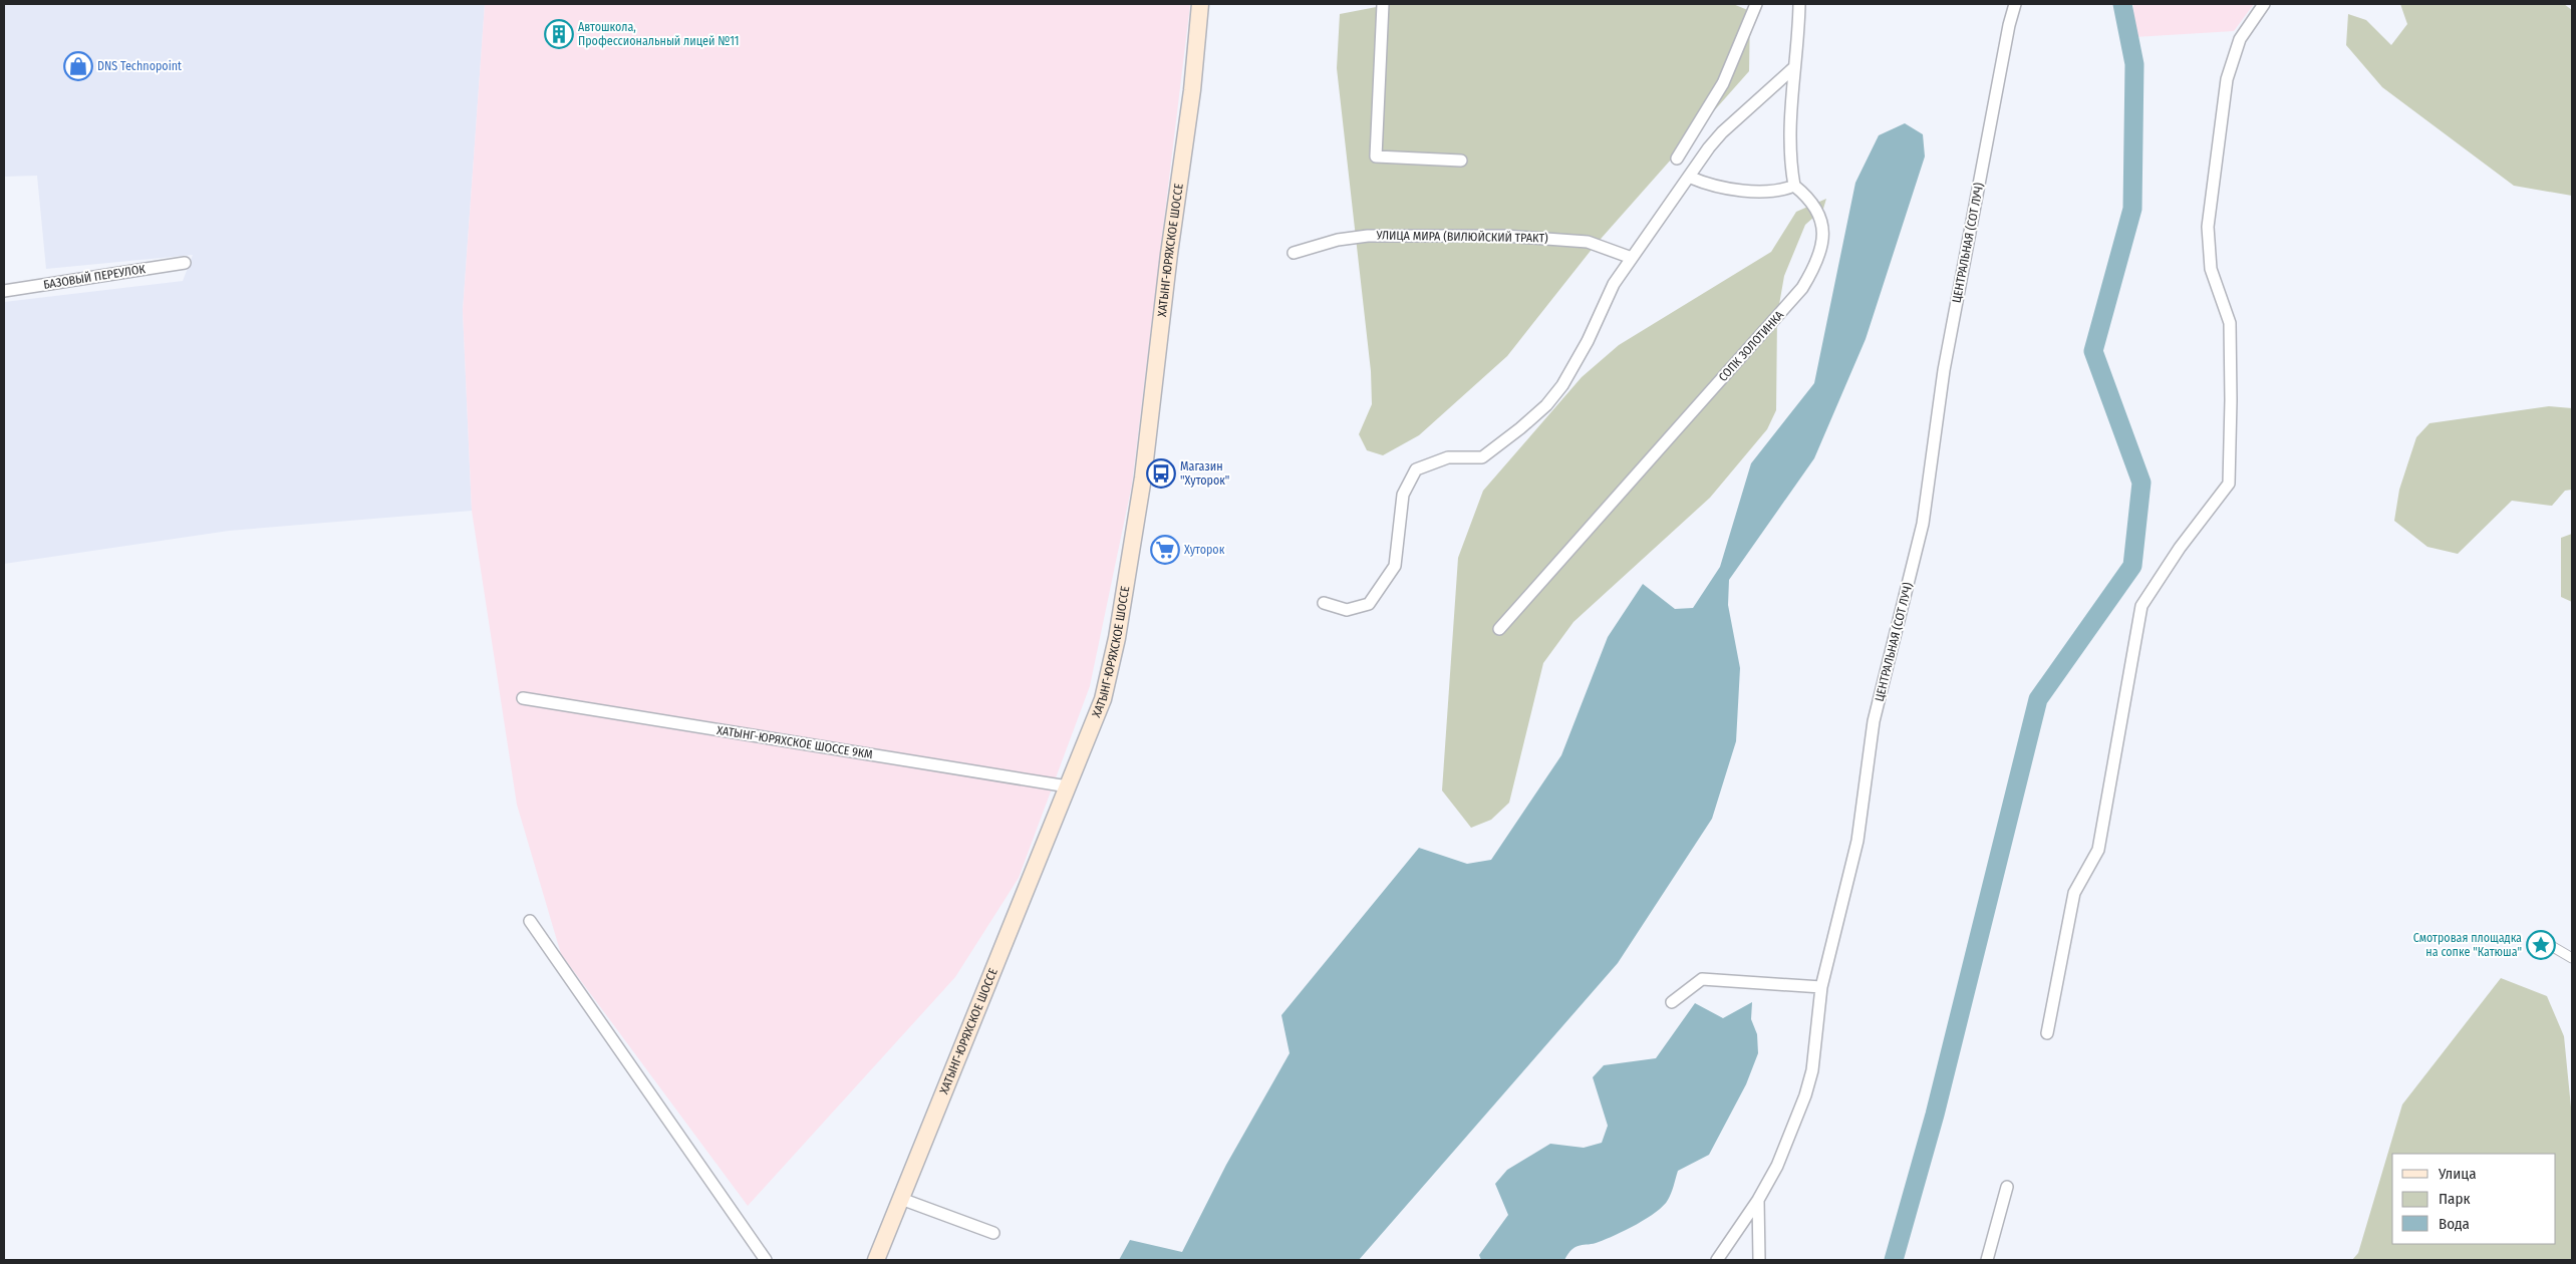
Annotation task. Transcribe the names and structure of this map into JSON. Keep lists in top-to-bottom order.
{
  "streets": {
    "main road": ["ХАТЫНГ-ЮРЯХСКОЕ ШОССЕ"],
    "street": [
      "УЛИЦА МИРА (ВИЛЮЙСКИЙ ТРАКТ)",
      "ЦЕНТРАЛЬНАЯ (СОТ ЛУЧ)",
      "БАЗОВЫЙ ПЕРЕУЛОК",
      "СОПК ЗОЛОТИНКА",
      "ХАТЫНГ-ЮРЯХСКОЕ ШОССЕ 9КМ"
    ]
  },
  "crossings": [
    ["ХАТЫНГ-ЮРЯХСКОЕ ШОССЕ", "ХАТЫНГ-ЮРЯХСКОЕ ШОССЕ 9КМ"]
  ],
  "places": {
    "building": ["Автошкола, Профессиональный лицей №11"],
    "shop": ["DNS Technopoint"],
    "bus stop": ["Магазин \"Хуторок\""],
    "supermarket": ["Хуторок"],
    "place": ["Смотровая площадка на сопке \"Катюша\""]
  },
  "legend": ["Улица", "Парк", "Вода"]
}
